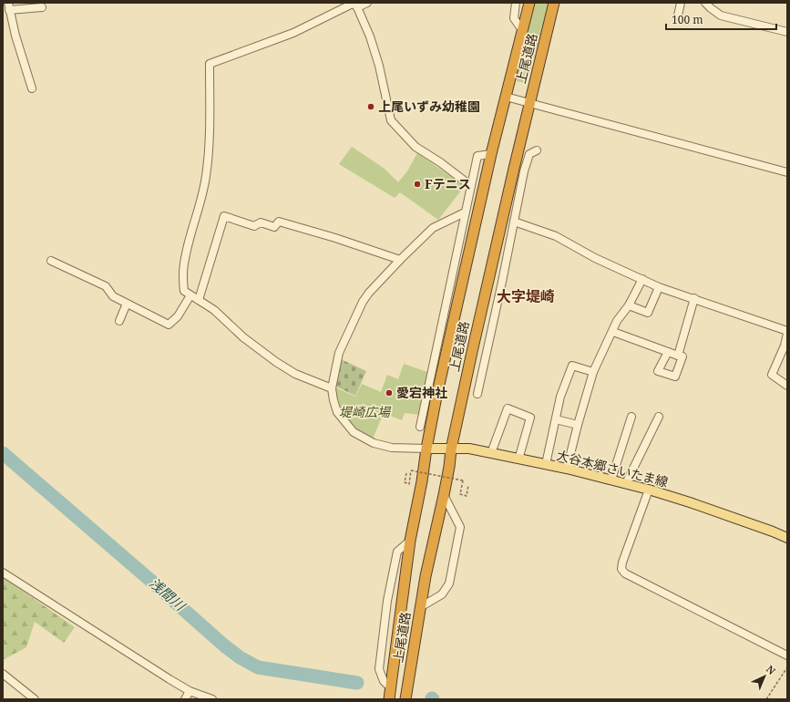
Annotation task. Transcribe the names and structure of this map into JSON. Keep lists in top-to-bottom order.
{
  "streets": {
    "highway": ["上尾道路"],
    "main road": ["大谷本郷さいたま線"]
  },
  "crossings": [
    ["上尾道路", "大谷本郷さいたま線"]
  ],
  "districts": ["大字堤崎"],
  "water": ["浅間川"],
  "parks": ["堤崎広場"],
  "places": ["上尾いずみ幼稚園", "Fテニス", "愛宕神社"],
  "scale_bar": "100 m",
  "north": "top right"
}
